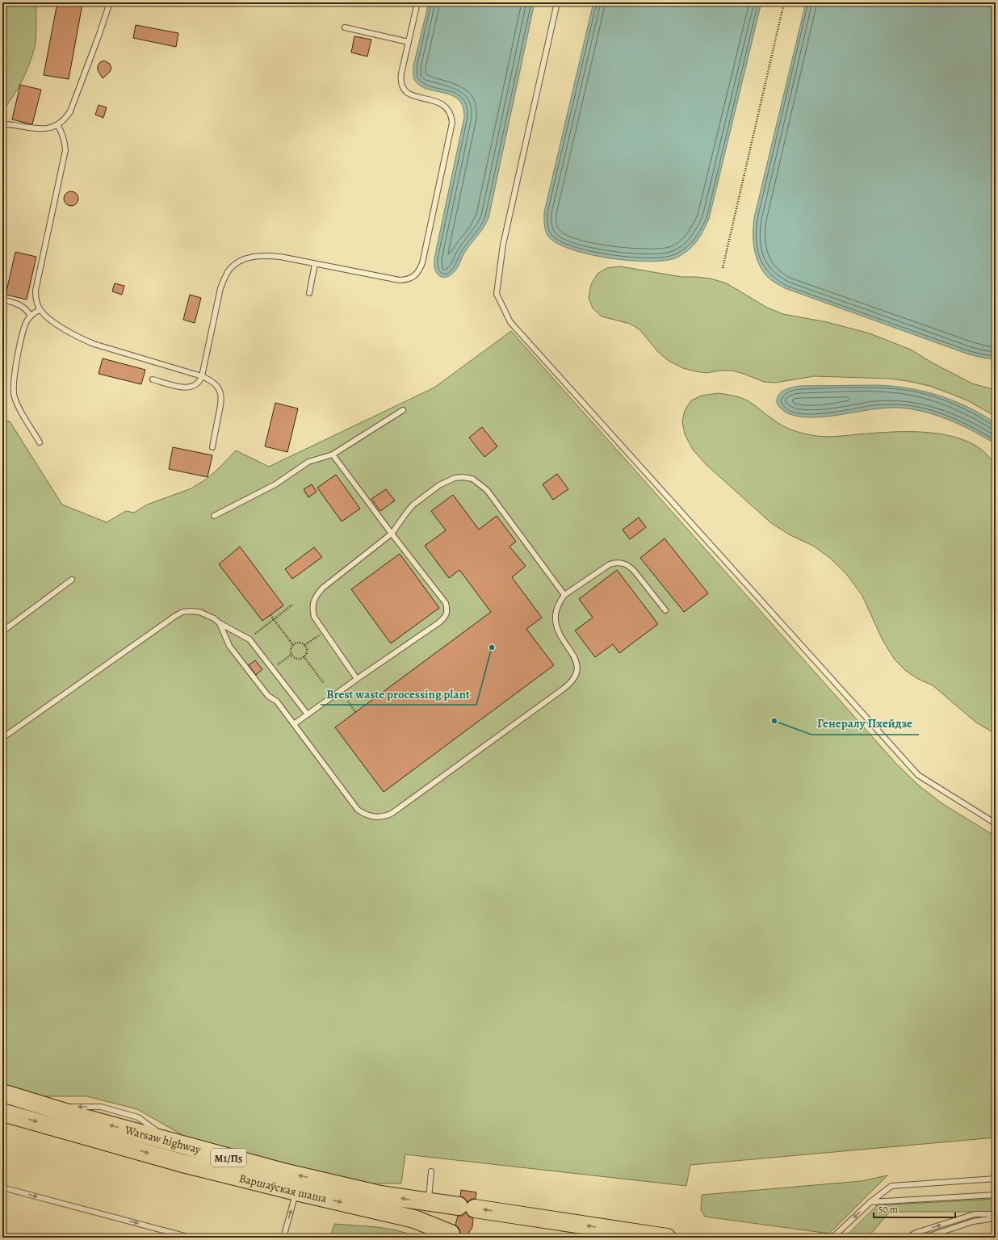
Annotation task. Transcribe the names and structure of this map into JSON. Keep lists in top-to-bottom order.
{
  "streets": {
    "highway": ["Warsaw highway", "М1/П5", "Варшаўская шаша"]
  },
  "crossings": [
    ["Warsaw highway", "Варшаўская шаша"]
  ],
  "one_way": ["Warsaw highway", "Варшаўская шаша"],
  "places": ["Brest waste processing plant", "Генералу Пхейдзе"],
  "scale_bar": "50 m"
}
